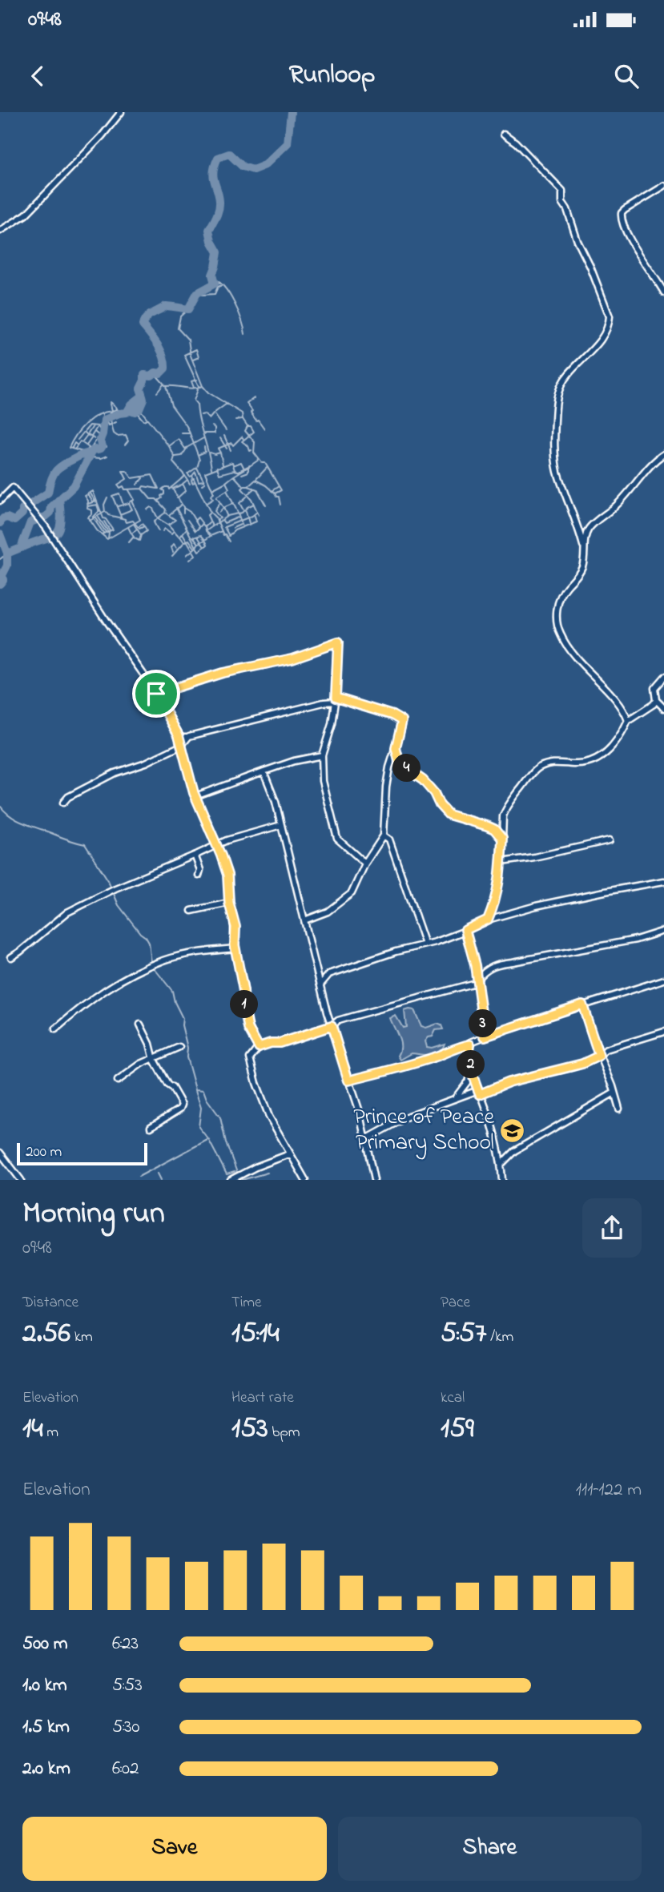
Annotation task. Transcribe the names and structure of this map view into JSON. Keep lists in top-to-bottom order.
{
  "places": {
    "school or university": ["Prince of Peace Primary School"]
  },
  "scale_bar": "200 m",
  "page": {
    "status": "09:48",
    "header": "Runloop",
    "pins": [
      "4",
      "1",
      "3",
      "2"
    ],
    "scale": "200 m",
    "heading": ["Morning run", "09:48"],
    "stats": [
      ["Distance", "2.56 km"],
      ["Time", "15:14"],
      ["Pace", "5:57 /km"],
      ["Elevation", "14 m"],
      ["Heart rate", "153 bpm"],
      ["kcal", "159"]
    ],
    "chart": ["Elevation", "111–122 m"],
    "list": [
      {
        "name": "500 m",
        "note": "6:23"
      },
      {
        "name": "1.0 km",
        "note": "5:53"
      },
      {
        "name": "1.5 km",
        "note": "5:30"
      },
      {
        "name": "2.0 km",
        "note": "6:02"
      }
    ],
    "buttons": ["Save", "Share"]
  }
}
